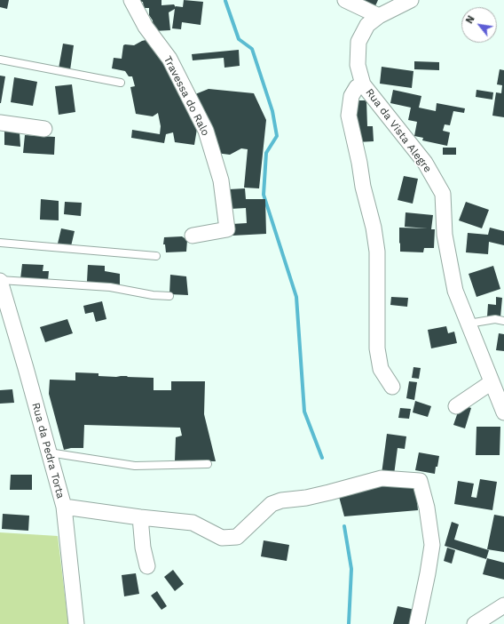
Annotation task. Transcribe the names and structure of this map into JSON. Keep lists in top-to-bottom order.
{
  "streets": {
    "street": ["Travessa do Ralo", "Rua da Vista Alegre", "Rua da Pedra Torta"]
  },
  "north": "top left"
}
